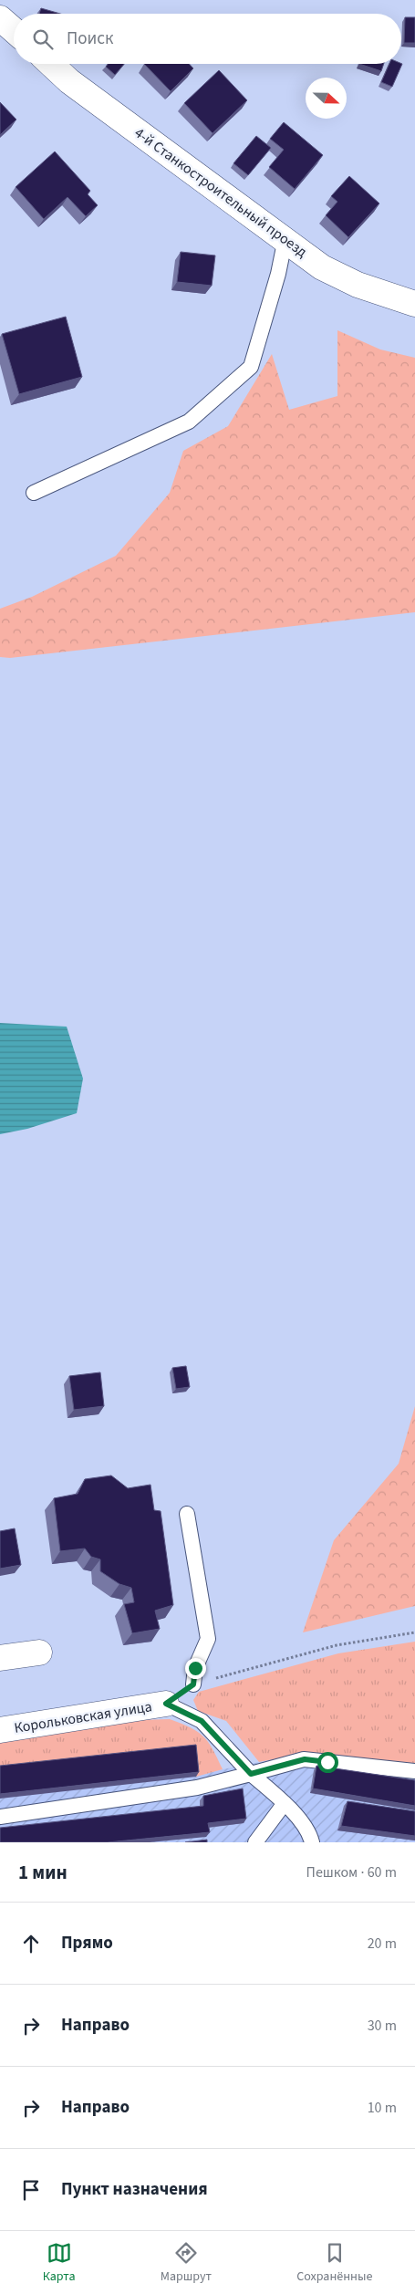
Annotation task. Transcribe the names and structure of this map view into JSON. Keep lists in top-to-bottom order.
{
  "streets": {
    "street": ["4-й Станкостроительный проезд", "Корольковская улица"]
  },
  "north": "right",
  "page": {
    "search": "Поиск",
    "heading": ["1 мин", "Пешком · 60 m"],
    "list": [
      ["Прямо", "20 m"],
      ["Направо", "30 m"],
      ["Направо", "10 m"],
      "Пункт назначения"
    ],
    "nav": ["Карта", "Маршрут", "Сохранённые"]
  }
}
